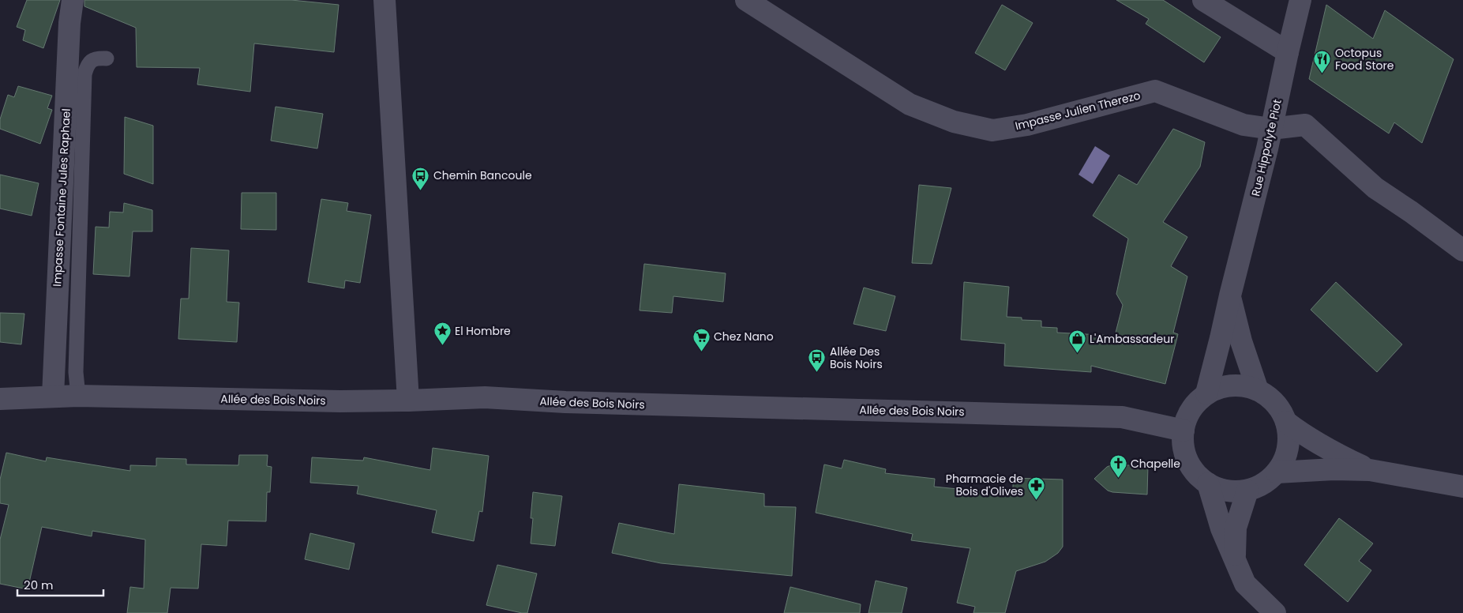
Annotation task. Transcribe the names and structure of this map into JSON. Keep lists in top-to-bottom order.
{
  "streets": {
    "main road": [
      "Impasse Julien Therezo",
      "Rue Hippolyte Piot",
      "Impasse Fontaine Jules Raphael",
      "Allée des Bois Noirs"
    ]
  },
  "crossings": [
    ["Impasse Julien Therezo", "Rue Hippolyte Piot"],
    ["Rue Hippolyte Piot", "Allée des Bois Noirs"],
    ["Impasse Fontaine Jules Raphael", "Allée des Bois Noirs"]
  ],
  "places": {
    "restaurant": ["Octopus Food Store"],
    "bus stop": ["Chemin Bancoule", "Allée Des Bois Noirs"],
    "place": ["El Hombre"],
    "supermarket": ["Chez Nano"],
    "shop": ["L'Ambassadeur"],
    "church": ["Chapelle"],
    "pharmacy": ["Pharmacie de Bois d'Olives"]
  },
  "scale_bar": "20 m"
}
